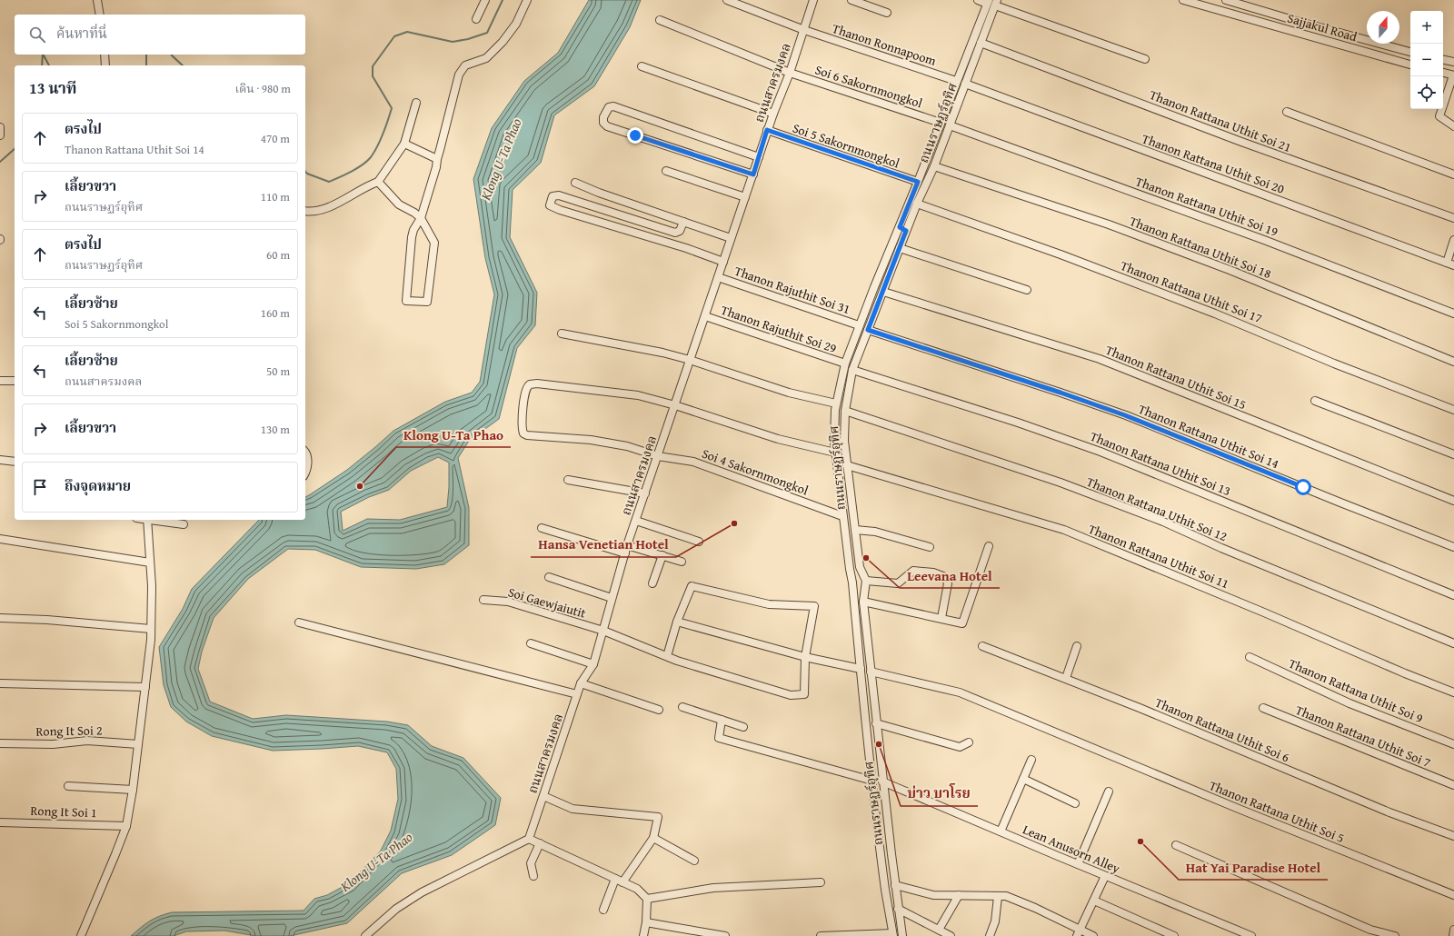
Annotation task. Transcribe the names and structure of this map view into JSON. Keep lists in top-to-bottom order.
{
  "streets": {
    "street": [
      "Sajjakul Road",
      "Thanon Ronnapoom",
      "ถนนสาครมงคล",
      "Soi 6 Sakornmongkol",
      "Thanon Rattana Uthit Soi 21",
      "ถนนราษฏร์อุทิศ",
      "Soi 5 Sakornmongkol",
      "Thanon Rattana Uthit Soi 20",
      "Thanon Rattana Uthit Soi 19",
      "Thanon Rattana Uthit Soi 18",
      "Thanon Rajuthit Soi 31",
      "Thanon Rattana Uthit Soi 17",
      "Thanon Rajuthit Soi 29",
      "Thanon Rattana Uthit Soi 15",
      "Thanon Rattana Uthit Soi 14",
      "Thanon Rattana Uthit Soi 13",
      "Soi 4 Sakornmongkol",
      "Thanon Rattana Uthit Soi 12",
      "Thanon Rattana Uthit Soi 11",
      "Soi Gaewjaiutit",
      "Thanon Rattana Uthit Soi 9",
      "Thanon Rattana Uthit Soi 6",
      "Rong It Soi 2",
      "Thanon Rattana Uthit Soi 7",
      "Rong It Soi 1",
      "Thanon Rattana Uthit Soi 5",
      "Lean Anusorn Alley"
    ]
  },
  "crossings": [
    ["Thanon Ronnapoom", "ถนนสาครมงคล"],
    ["Thanon Ronnapoom", "ถนนราษฏร์อุทิศ"],
    ["ถนนสาครมงคล", "Soi 6 Sakornmongkol"],
    ["ถนนสาครมงคล", "Soi 5 Sakornmongkol"],
    ["ถนนสาครมงคล", "Thanon Rajuthit Soi 31"],
    ["ถนนสาครมงคล", "Thanon Rajuthit Soi 29"],
    ["ถนนสาครมงคล", "Soi 4 Sakornmongkol"],
    ["ถนนสาครมงคล", "Soi Gaewjaiutit"],
    ["Soi 6 Sakornmongkol", "ถนนราษฏร์อุทิศ"],
    ["Thanon Rattana Uthit Soi 21", "ถนนราษฏร์อุทิศ"],
    ["ถนนราษฏร์อุทิศ", "Soi 5 Sakornmongkol"],
    ["ถนนราษฏร์อุทิศ", "Thanon Rattana Uthit Soi 20"],
    ["ถนนราษฏร์อุทิศ", "Thanon Rattana Uthit Soi 19"],
    ["ถนนราษฏร์อุทิศ", "Thanon Rattana Uthit Soi 18"],
    ["ถนนราษฏร์อุทิศ", "Thanon Rajuthit Soi 31"],
    ["ถนนราษฏร์อุทิศ", "Thanon Rattana Uthit Soi 17"],
    ["ถนนราษฏร์อุทิศ", "Thanon Rajuthit Soi 29"],
    ["ถนนราษฏร์อุทิศ", "Thanon Rattana Uthit Soi 15"],
    ["ถนนราษฏร์อุทิศ", "Thanon Rattana Uthit Soi 14"],
    ["ถนนราษฏร์อุทิศ", "Thanon Rattana Uthit Soi 13"],
    ["ถนนราษฏร์อุทิศ", "Soi 4 Sakornmongkol"],
    ["ถนนราษฏร์อุทิศ", "Thanon Rattana Uthit Soi 12"],
    ["ถนนราษฏร์อุทิศ", "Thanon Rattana Uthit Soi 11"],
    ["ถนนราษฏร์อุทิศ", "Thanon Rattana Uthit Soi 5"],
    ["ถนนราษฏร์อุทิศ", "Lean Anusorn Alley"]
  ],
  "water": ["Klong U-Ta Phao"],
  "places": [
    "Klong U-Ta Phao",
    "Hansa Venetian Hotel",
    "Leevana Hotel",
    "บ่าว บาโรย",
    "Hat Yai Paradise Hotel"
  ],
  "north": "top",
  "page": {
    "map_buttons": ["+", "−"],
    "search": "ค้นหาที่นี่",
    "heading": ["13 นาที", "เดิน · 980 m"],
    "list": [
      ["ตรงไป", "Thanon Rattana Uthit Soi 14", "470 m"],
      ["เลี้ยวขวา", "ถนนราษฏร์อุทิศ", "110 m"],
      ["ตรงไป", "ถนนราษฏร์อุทิศ", "60 m"],
      ["เลี้ยวซ้าย", "Soi 5 Sakornmongkol", "160 m"],
      ["เลี้ยวซ้าย", "ถนนสาครมงคล", "50 m"],
      ["เลี้ยวขวา", "130 m"],
      "ถึงจุดหมาย"
    ]
  }
}
